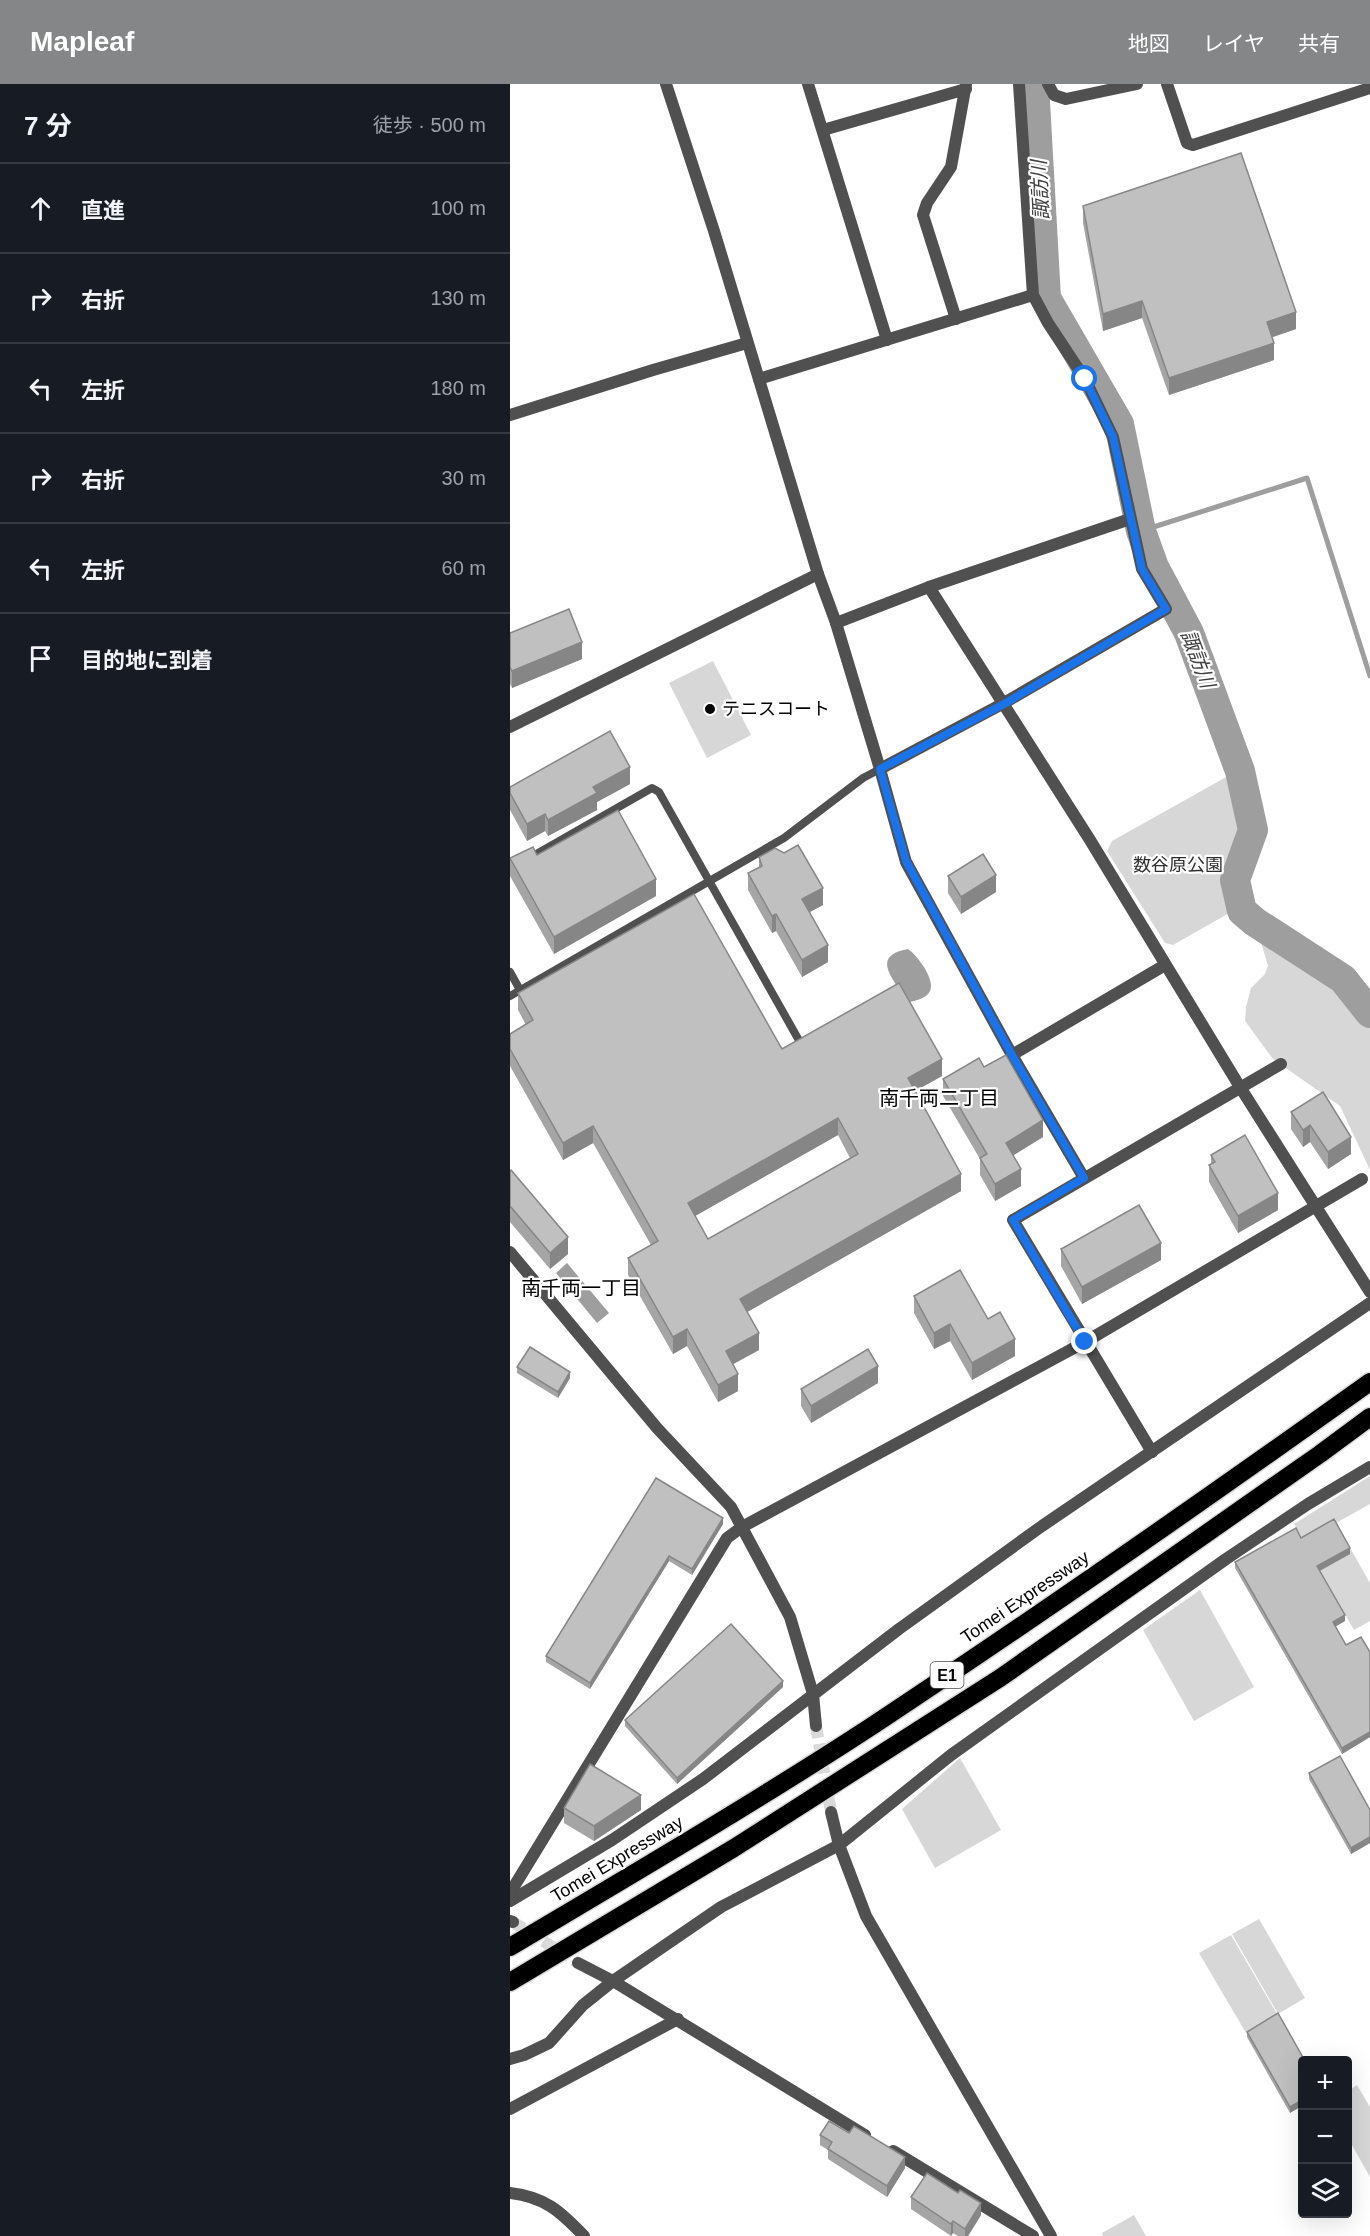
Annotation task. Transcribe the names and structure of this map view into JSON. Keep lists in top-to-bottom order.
{
  "streets": {
    "highway": ["Tomei Expressway", "E1"]
  },
  "districts": ["南千両二丁目", "南千両一丁目"],
  "water": ["諏訪川"],
  "parks": ["数谷原公園"],
  "places": ["テニスコート"],
  "page": {
    "header": "Mapleaf",
    "nav": ["地図", "レイヤ", "共有"],
    "heading": ["7 分", "徒歩 · 500 m"],
    "list": [
      ["直進", "100 m"],
      ["右折", "130 m"],
      ["左折", "180 m"],
      ["右折", "30 m"],
      ["左折", "60 m"],
      "目的地に到着"
    ],
    "map_buttons": ["+", "−"]
  }
}
